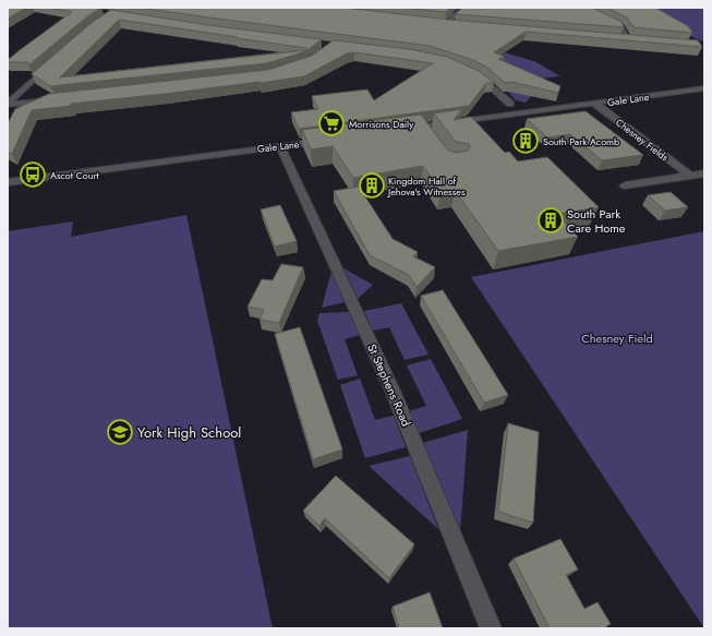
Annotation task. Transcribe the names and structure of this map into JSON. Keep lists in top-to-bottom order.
{
  "streets": {
    "street": ["Gale Lane", "Chesney Fields", "St Stephens Road"]
  },
  "crossings": [
    ["Gale Lane", "Chesney Fields"],
    ["Gale Lane", "St Stephens Road"]
  ],
  "parks": ["Chesney Field"],
  "places": {
    "supermarket": ["Morrisons Daily"],
    "building": ["South Park Acomb", "Kingdom Hall of Jehova's Witnesses", "South Park Care Home"],
    "bus stop": ["Ascot Court"],
    "school or university": ["York High School"]
  }
}
